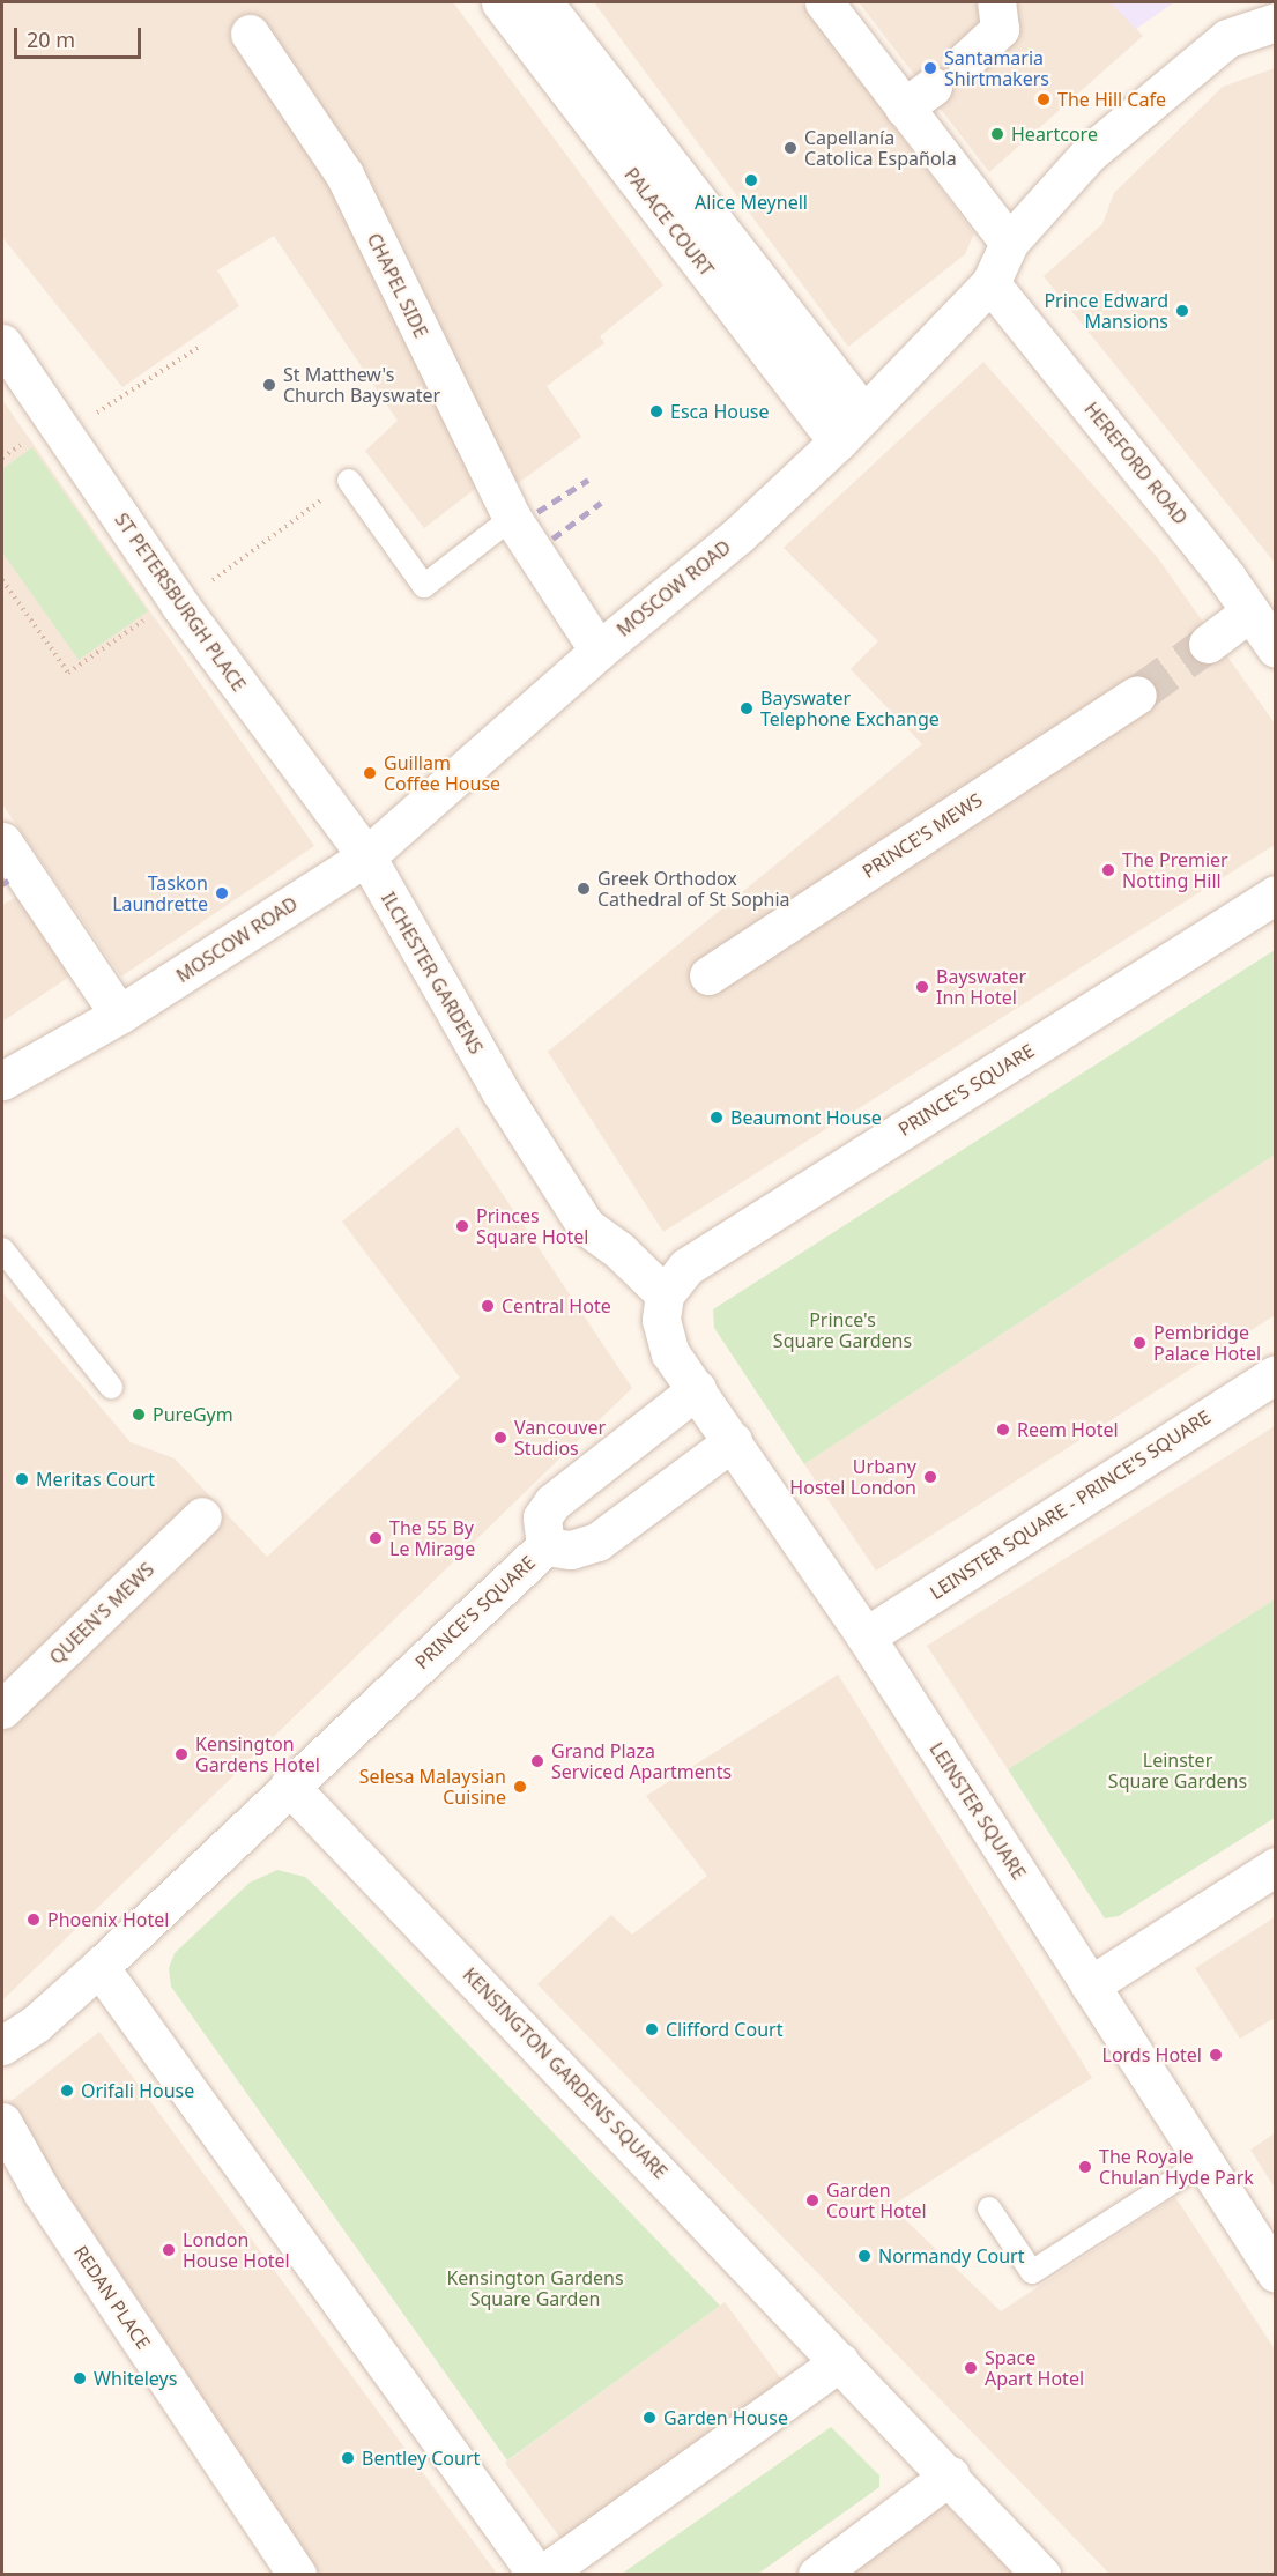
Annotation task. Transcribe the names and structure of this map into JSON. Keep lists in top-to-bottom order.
{
  "streets": {
    "street": [
      "PALACE COURT",
      "CHAPEL SIDE",
      "HEREFORD ROAD",
      "MOSCOW ROAD",
      "ST PETERSBURGH PLACE",
      "PRINCE'S MEWS",
      "ILCHESTER GARDENS",
      "PRINCE'S SQUARE",
      "LEINSTER SQUARE - PRINCE'S SQUARE",
      "QUEEN'S MEWS",
      "LEINSTER SQUARE",
      "KENSINGTON GARDENS SQUARE",
      "REDAN PLACE"
    ]
  },
  "crossings": [
    ["PALACE COURT", "MOSCOW ROAD"],
    ["CHAPEL SIDE", "MOSCOW ROAD"],
    ["HEREFORD ROAD", "MOSCOW ROAD"],
    ["MOSCOW ROAD", "ST PETERSBURGH PLACE"],
    ["MOSCOW ROAD", "ILCHESTER GARDENS"],
    ["ST PETERSBURGH PLACE", "ILCHESTER GARDENS"],
    ["ILCHESTER GARDENS", "PRINCE'S SQUARE"],
    ["PRINCE'S SQUARE", "KENSINGTON GARDENS SQUARE"],
    ["LEINSTER SQUARE - PRINCE'S SQUARE", "LEINSTER SQUARE"]
  ],
  "parks": ["Prince's Square Gardens", "Leinster Square Gardens", "Kensington Gardens Square Garden"],
  "places": [
    "Santamaria Shirtmakers",
    "The Hill Cafe",
    "Heartcore",
    "Capellanía Catolica Española",
    "Alice Meynell",
    "Prince Edward Mansions",
    "St Matthew's Church Bayswater",
    "Esca House",
    "Bayswater Telephone Exchange",
    "Guillam Coffee House",
    "The Premier Notting Hill",
    "Greek Orthodox Cathedral of St Sophia",
    "Taskon Laundrette",
    "Bayswater Inn Hotel",
    "Beaumont House",
    "Princes Square Hotel",
    "Central Hote",
    "Pembridge Palace Hotel",
    "PureGym",
    "Reem Hotel",
    "Vancouver Studios",
    "Urbany Hostel London",
    "Meritas Court",
    "The 55 By Le Mirage",
    "Kensington Gardens Hotel",
    "Grand Plaza Serviced Apartments",
    "Selesa Malaysian Cuisine",
    "Phoenix Hotel",
    "Clifford Court",
    "Lords Hotel",
    "Orifali House",
    "The Royale Chulan Hyde Park",
    "Garden Court Hotel",
    "London House Hotel",
    "Normandy Court",
    "Space Apart Hotel",
    "Whiteleys",
    "Garden House",
    "Bentley Court"
  ],
  "scale_bar": "20 m"
}
